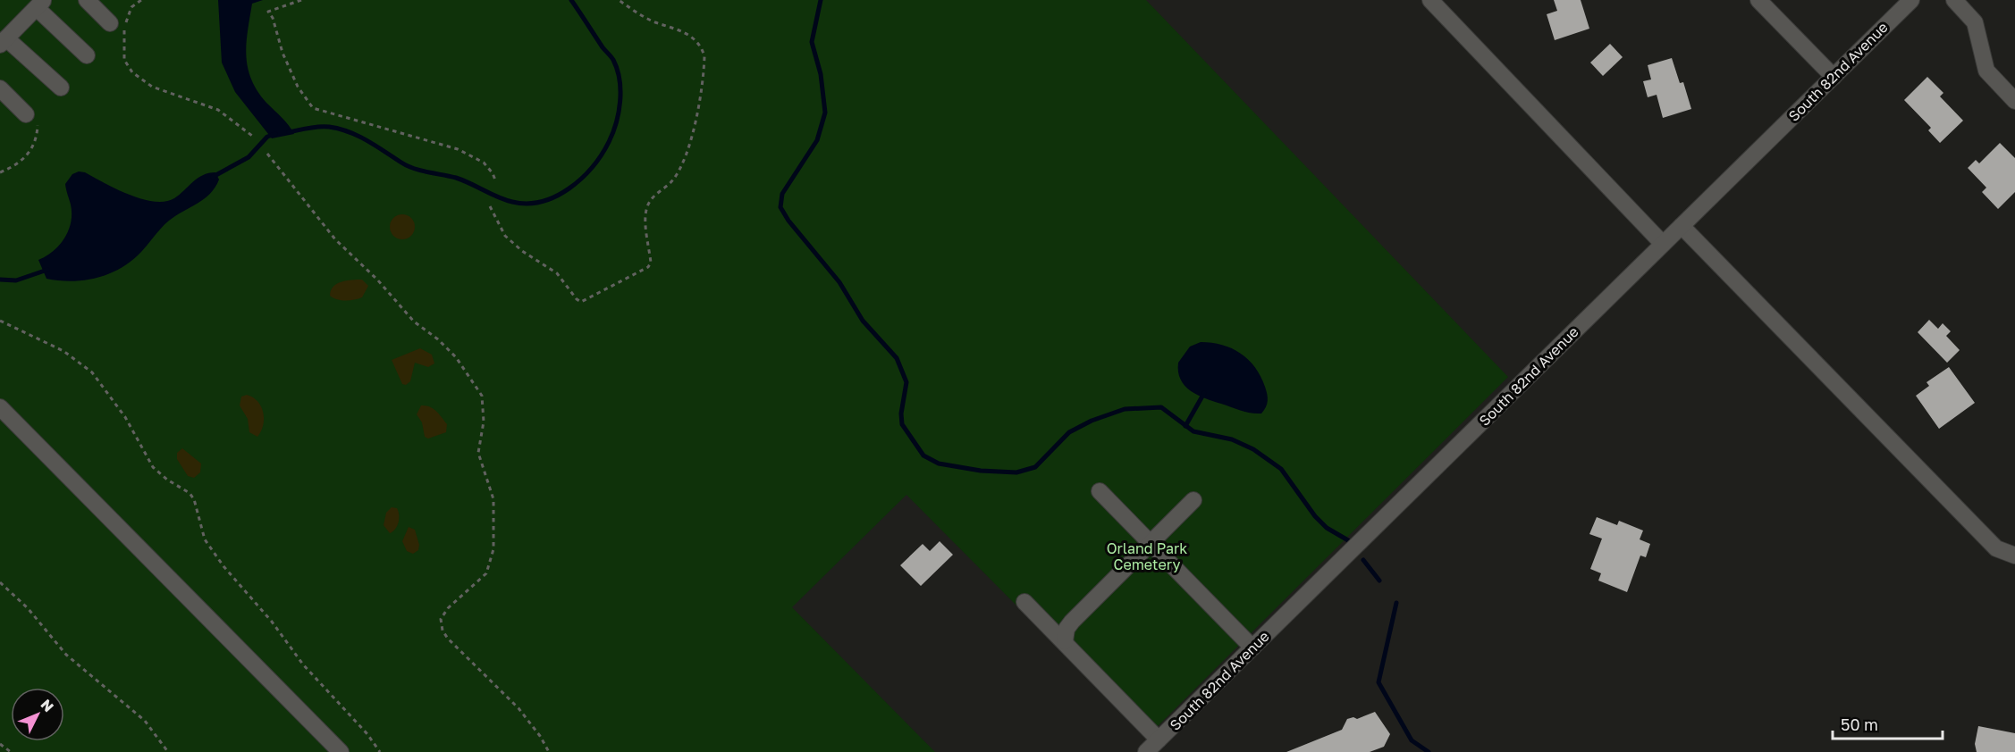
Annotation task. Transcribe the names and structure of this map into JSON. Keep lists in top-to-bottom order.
{
  "streets": {
    "street": ["South 82nd Avenue"]
  },
  "parks": ["Orland Park Cemetery"],
  "scale_bar": "50 m",
  "north": "top right"
}
